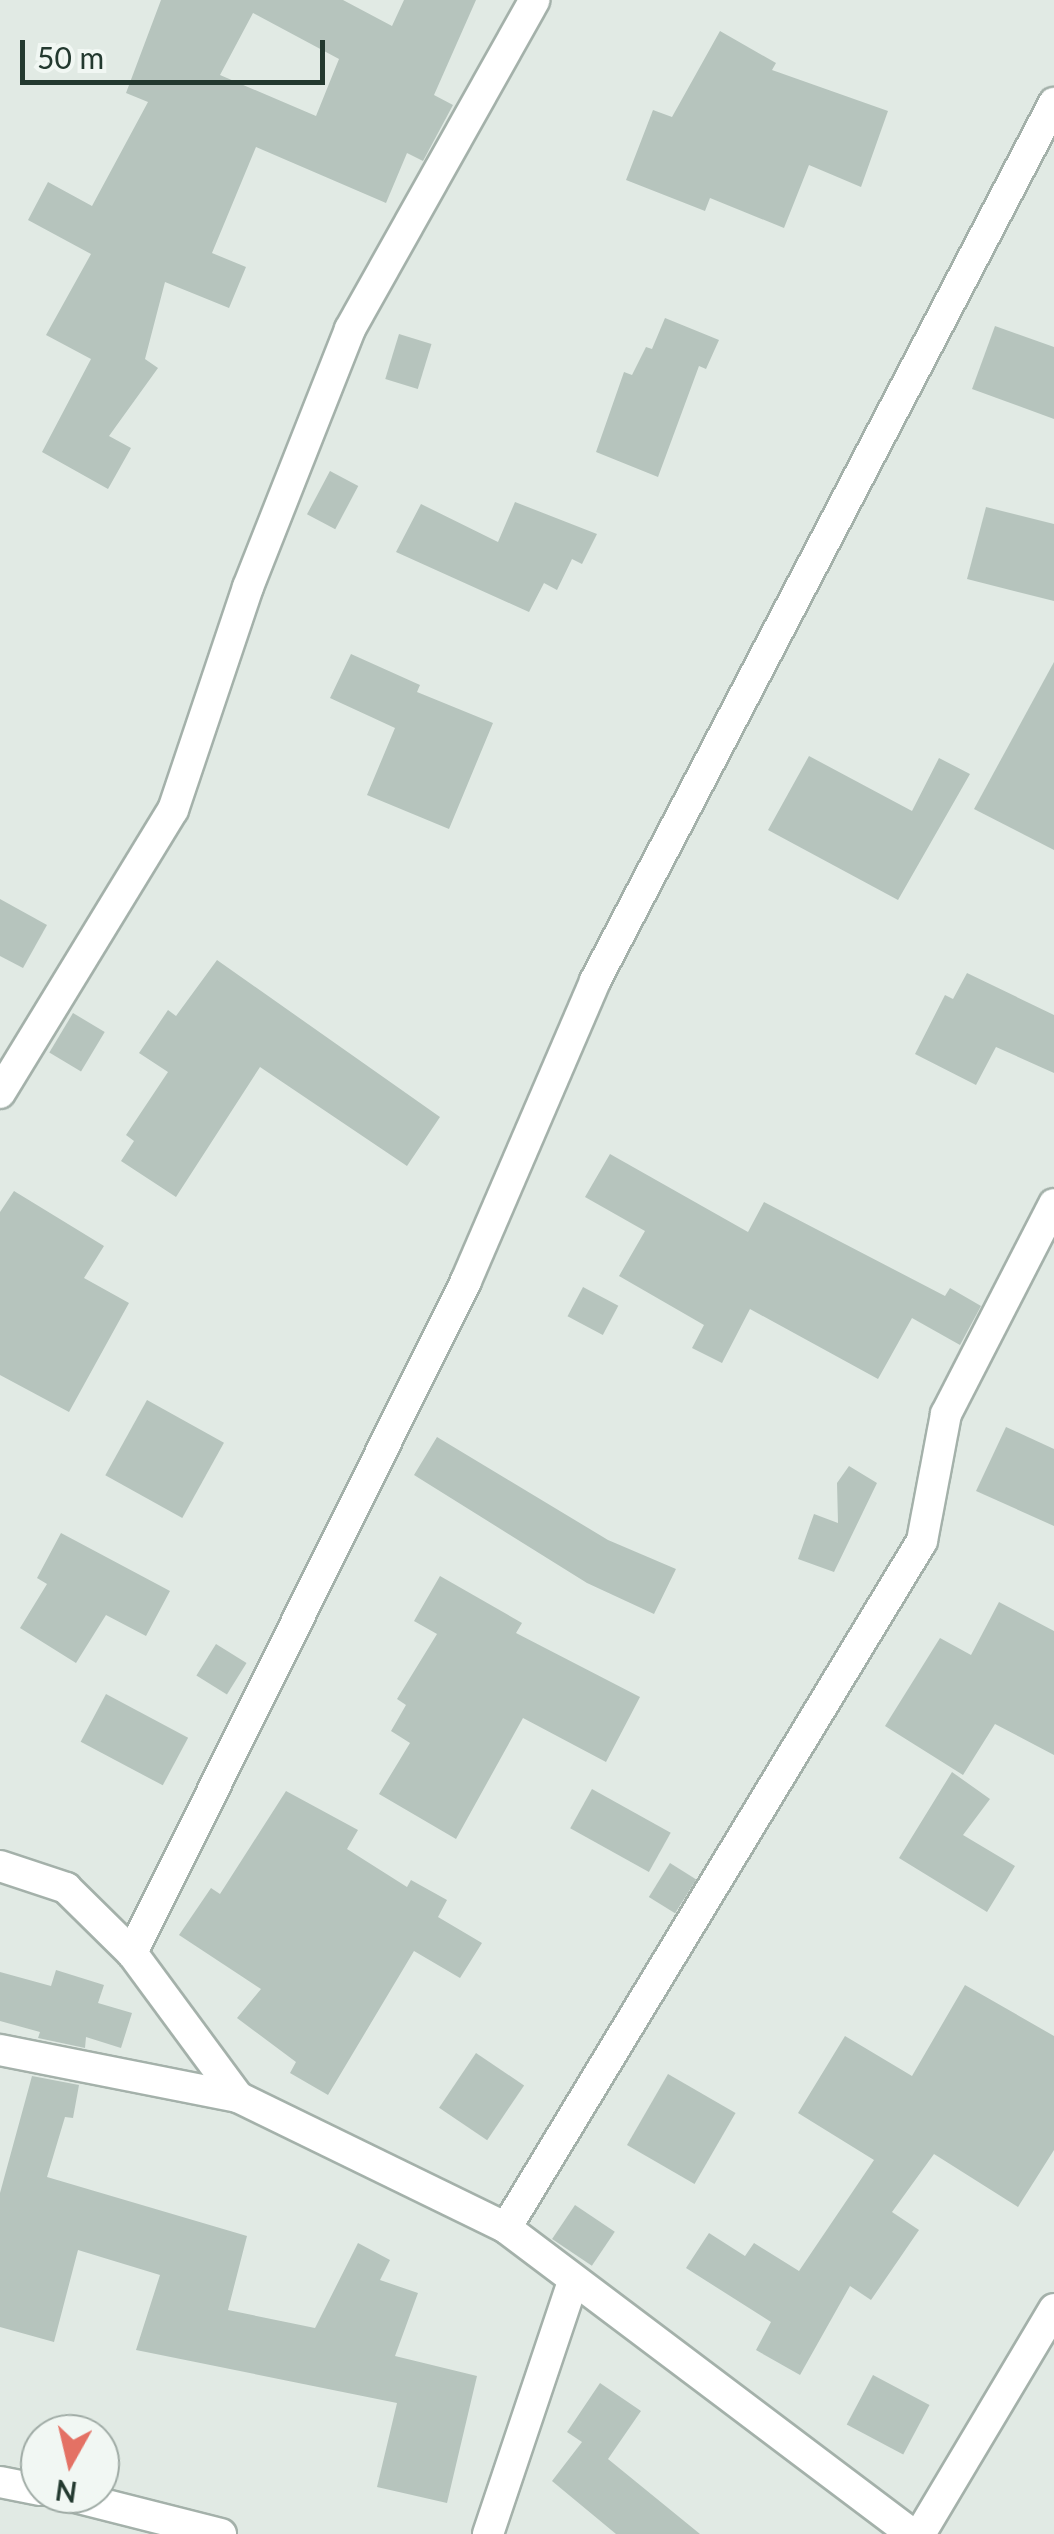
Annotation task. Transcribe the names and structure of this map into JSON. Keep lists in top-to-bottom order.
{
  "scale_bar": "50 m",
  "north": "bottom"
}
